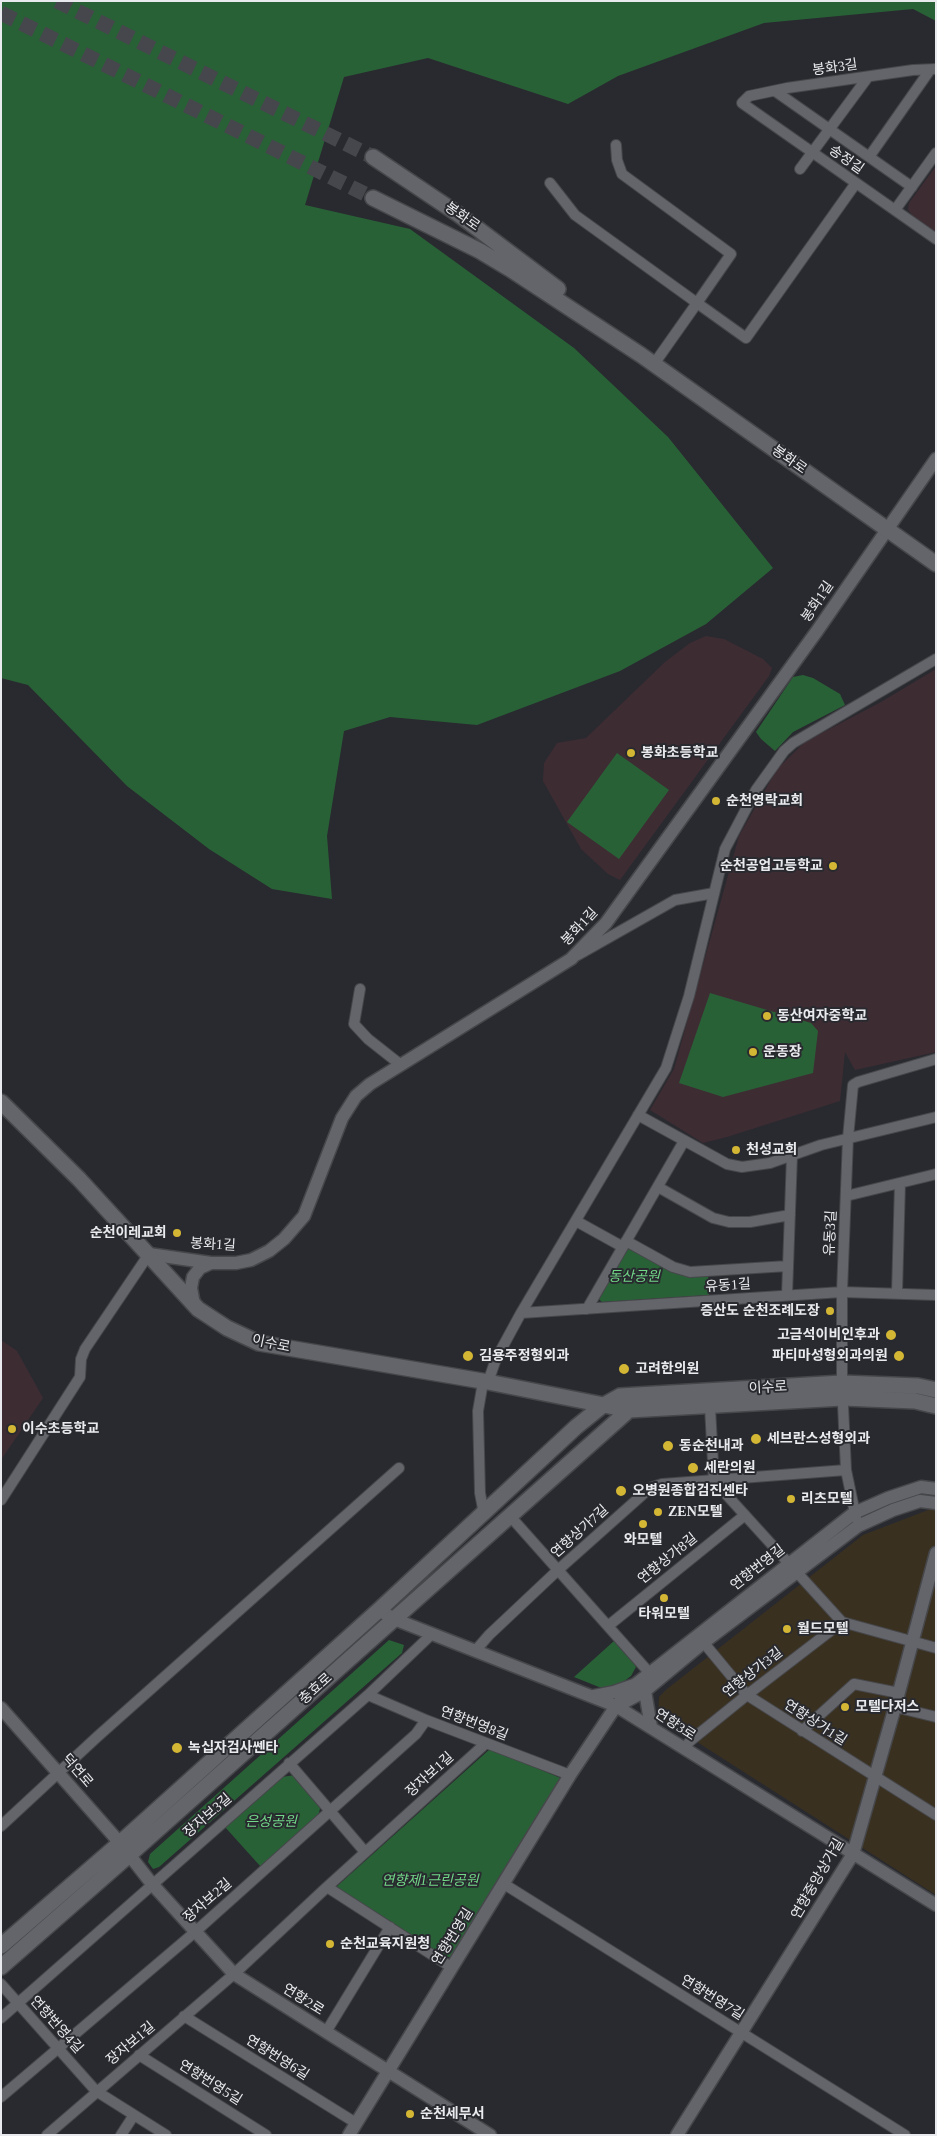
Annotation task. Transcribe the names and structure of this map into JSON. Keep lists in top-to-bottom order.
{
  "streets": {
    "main road": ["봉화로", "이수로", "충효로"],
    "street": [
      "봉화3길",
      "송정길",
      "봉화1길",
      "유동3길",
      "유동1길",
      "연향상가7길",
      "연향상가8길",
      "연향번영길",
      "연향상가3길",
      "연향상가1길",
      "연향번영8길",
      "연향3로",
      "덕연로",
      "장자보1길",
      "장자보3길",
      "연향중앙상가길",
      "장자보2길",
      "연향번영7길",
      "연향2로",
      "연향번영4길",
      "연향번영6길",
      "연향번영5길"
    ]
  },
  "crossings": [
    ["봉화3길", "송정길"],
    ["봉화로", "봉화1길"],
    ["봉화1길", "이수로"],
    ["유동3길", "유동1길"],
    ["유동3길", "이수로"],
    ["유동3길", "연향상가7길"],
    ["이수로", "충효로"],
    ["연향상가7길", "연향3로"],
    ["연향번영길", "연향상가1길"],
    ["연향번영길", "연향번영8길"],
    ["연향번영길", "연향3로"],
    ["연향번영길", "연향번영7길"],
    ["연향번영길", "연향2로"],
    ["연향번영길", "연향번영6길"],
    ["연향상가3길", "연향상가1길"],
    ["연향상가3길", "연향3로"],
    ["충효로", "연향3로"],
    ["충효로", "덕연로"],
    ["충효로", "연향2로"],
    ["연향상가1길", "연향중앙상가길"],
    ["연향번영8길", "장자보1길"],
    ["연향번영8길", "장자보3길"],
    ["연향번영8길", "장자보2길"],
    ["연향3로", "장자보3길"],
    ["연향3로", "연향중앙상가길"],
    ["덕연로", "연향2로"],
    ["장자보1길", "연향2로"],
    ["장자보1길", "연향번영4길"],
    ["장자보1길", "연향번영6길"],
    ["장자보1길", "연향번영5길"],
    ["장자보3길", "연향2로"],
    ["장자보3길", "연향번영4길"],
    ["연향중앙상가길", "연향번영7길"],
    ["장자보2길", "연향2로"],
    ["장자보2길", "연향번영4길"]
  ],
  "parks": ["동산공원", "은성공원", "연향제1근린공원"],
  "places": [
    "봉화초등학교",
    "순천영락교회",
    "순천공업고등학교",
    "동산여자중학교",
    "운동장",
    "천성교회",
    "순천이레교회",
    "증산도 순천조례도장",
    "고금석이비인후과",
    "김용주정형외과",
    "파티마성형외과의원",
    "고려한의원",
    "이수초등학교",
    "세브란스성형외과",
    "동순천내과",
    "세란의원",
    "오병원종합검진센타",
    "리츠모텔",
    "ZEN모텔",
    "와모텔",
    "타워모텔",
    "월드모텔",
    "모텔다저스",
    "녹십자검사쎈타",
    "순천교육지원청",
    "순천세무서"
  ]
}
